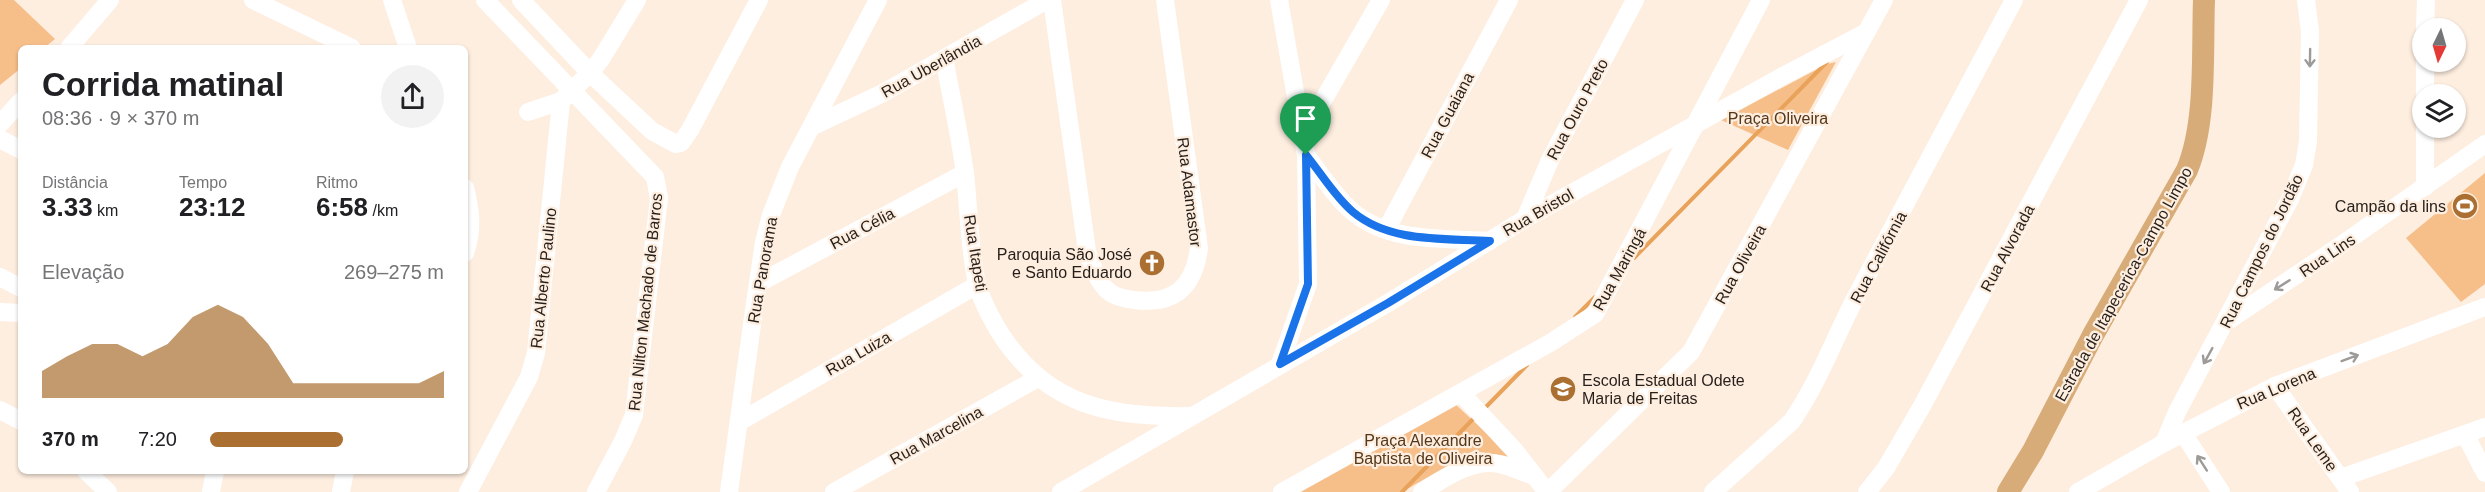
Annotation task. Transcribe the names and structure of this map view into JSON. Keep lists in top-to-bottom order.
{
  "streets": {
    "main road": ["Estrada de Itapecerica-Campo Limpo"],
    "street": [
      "Rua Uberlândia",
      "Rua Ouro Preto",
      "Rua Guaiana",
      "Rua Adamastor",
      "Rua Bristol",
      "Rua Célia",
      "Rua Alvorada",
      "Rua Campos do Jordão",
      "Rua Itapeti",
      "Rua Lins",
      "Rua Califórnia",
      "Rua Oliveira",
      "Rua Maringá",
      "Rua Panorama",
      "Rua Alberto Paulino",
      "Rua Nilton Machado de Barros",
      "Rua Luiza",
      "Rua Lorena",
      "Rua Marcelina",
      "Rua Leme"
    ]
  },
  "crossings": [
    ["Rua Uberlândia", "Rua Itapeti"],
    ["Rua Uberlândia", "Rua Panorama"],
    ["Rua Ouro Preto", "Rua Bristol"],
    ["Rua Bristol", "Rua Itapeti"],
    ["Rua Bristol", "Rua Oliveira"],
    ["Rua Bristol", "Rua Maringá"],
    ["Rua Célia", "Rua Itapeti"],
    ["Rua Célia", "Rua Panorama"],
    ["Rua Campos do Jordão", "Rua Lins"],
    ["Rua Campos do Jordão", "Rua Lorena"],
    ["Rua Itapeti", "Rua Luiza"],
    ["Rua Itapeti", "Rua Marcelina"],
    ["Rua Panorama", "Rua Luiza"],
    ["Rua Alberto Paulino", "Rua Nilton Machado de Barros"],
    ["Rua Lorena", "Rua Leme"]
  ],
  "one_way": ["Rua Campos do Jordão", "Rua Lins"],
  "parks": ["Praça Oliveira", "Praça Alexandre Baptista de Oliveira"],
  "places": {
    "sports": ["Campão da lins"],
    "church": ["Paroquia São José e Santo Eduardo"],
    "school or university": ["Escola Estadual Odete Maria de Freitas"]
  },
  "north": "bottom",
  "page": {
    "heading": ["Corrida matinal", "08:36 · 9 × 370 m"],
    "stats": [
      ["Distância", "3.33 km"],
      ["Tempo", "23:12"],
      ["Ritmo", "6:58 /km"]
    ],
    "chart": ["Elevação", "269–275 m"],
    "list": [
      {
        "name": "370 m",
        "note": "7:20"
      }
    ]
  }
}
